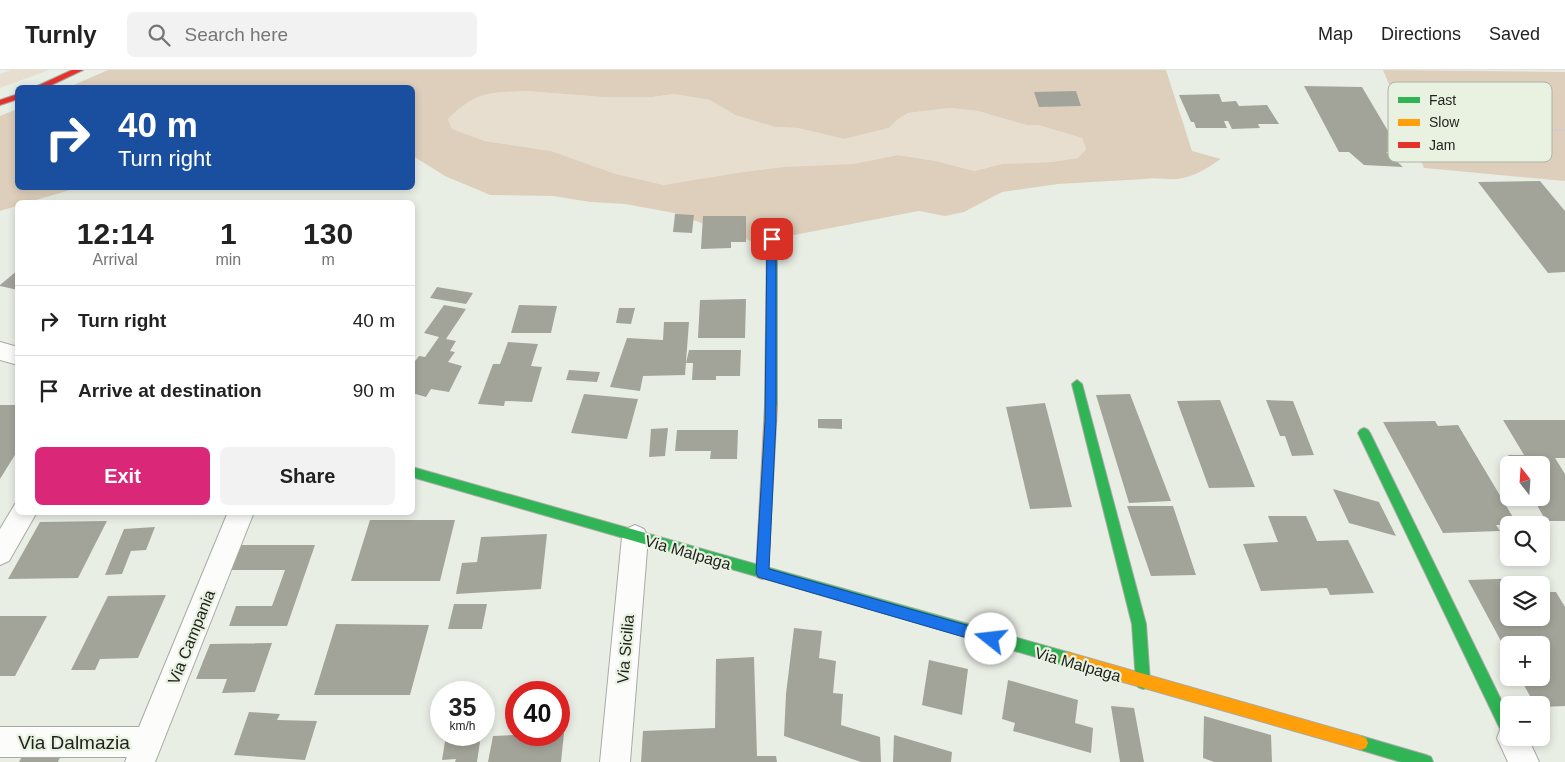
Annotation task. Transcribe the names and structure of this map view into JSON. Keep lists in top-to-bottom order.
{
  "streets": {
    "street": [
      "Via Malpaga",
      "Via Campania",
      "Via Sicilia",
      "Via Dalmazia"
    ]
  },
  "crossings": [
    ["Via Malpaga", "Via Sicilia"],
    ["Via Campania", "Via Dalmazia"]
  ],
  "legend": ["Fast", "Slow", "Jam"],
  "north": "top",
  "page": {
    "header": "Turnly",
    "search": "Search here",
    "nav": ["Map", "Directions", "Saved"],
    "turn": ["40 m", "Turn right"],
    "eta": [
      "12:14",
      "Arrival",
      "1",
      "min",
      "130",
      "m"
    ],
    "list": [
      {
        "name": "Turn right",
        "value": "40 m"
      },
      {
        "name": "Arrive at destination",
        "value": "90 m"
      }
    ],
    "buttons": ["Exit", "Share"],
    "map_buttons": ["+", "−"],
    "speed": "35 km/h",
    "limit": "40"
  }
}
